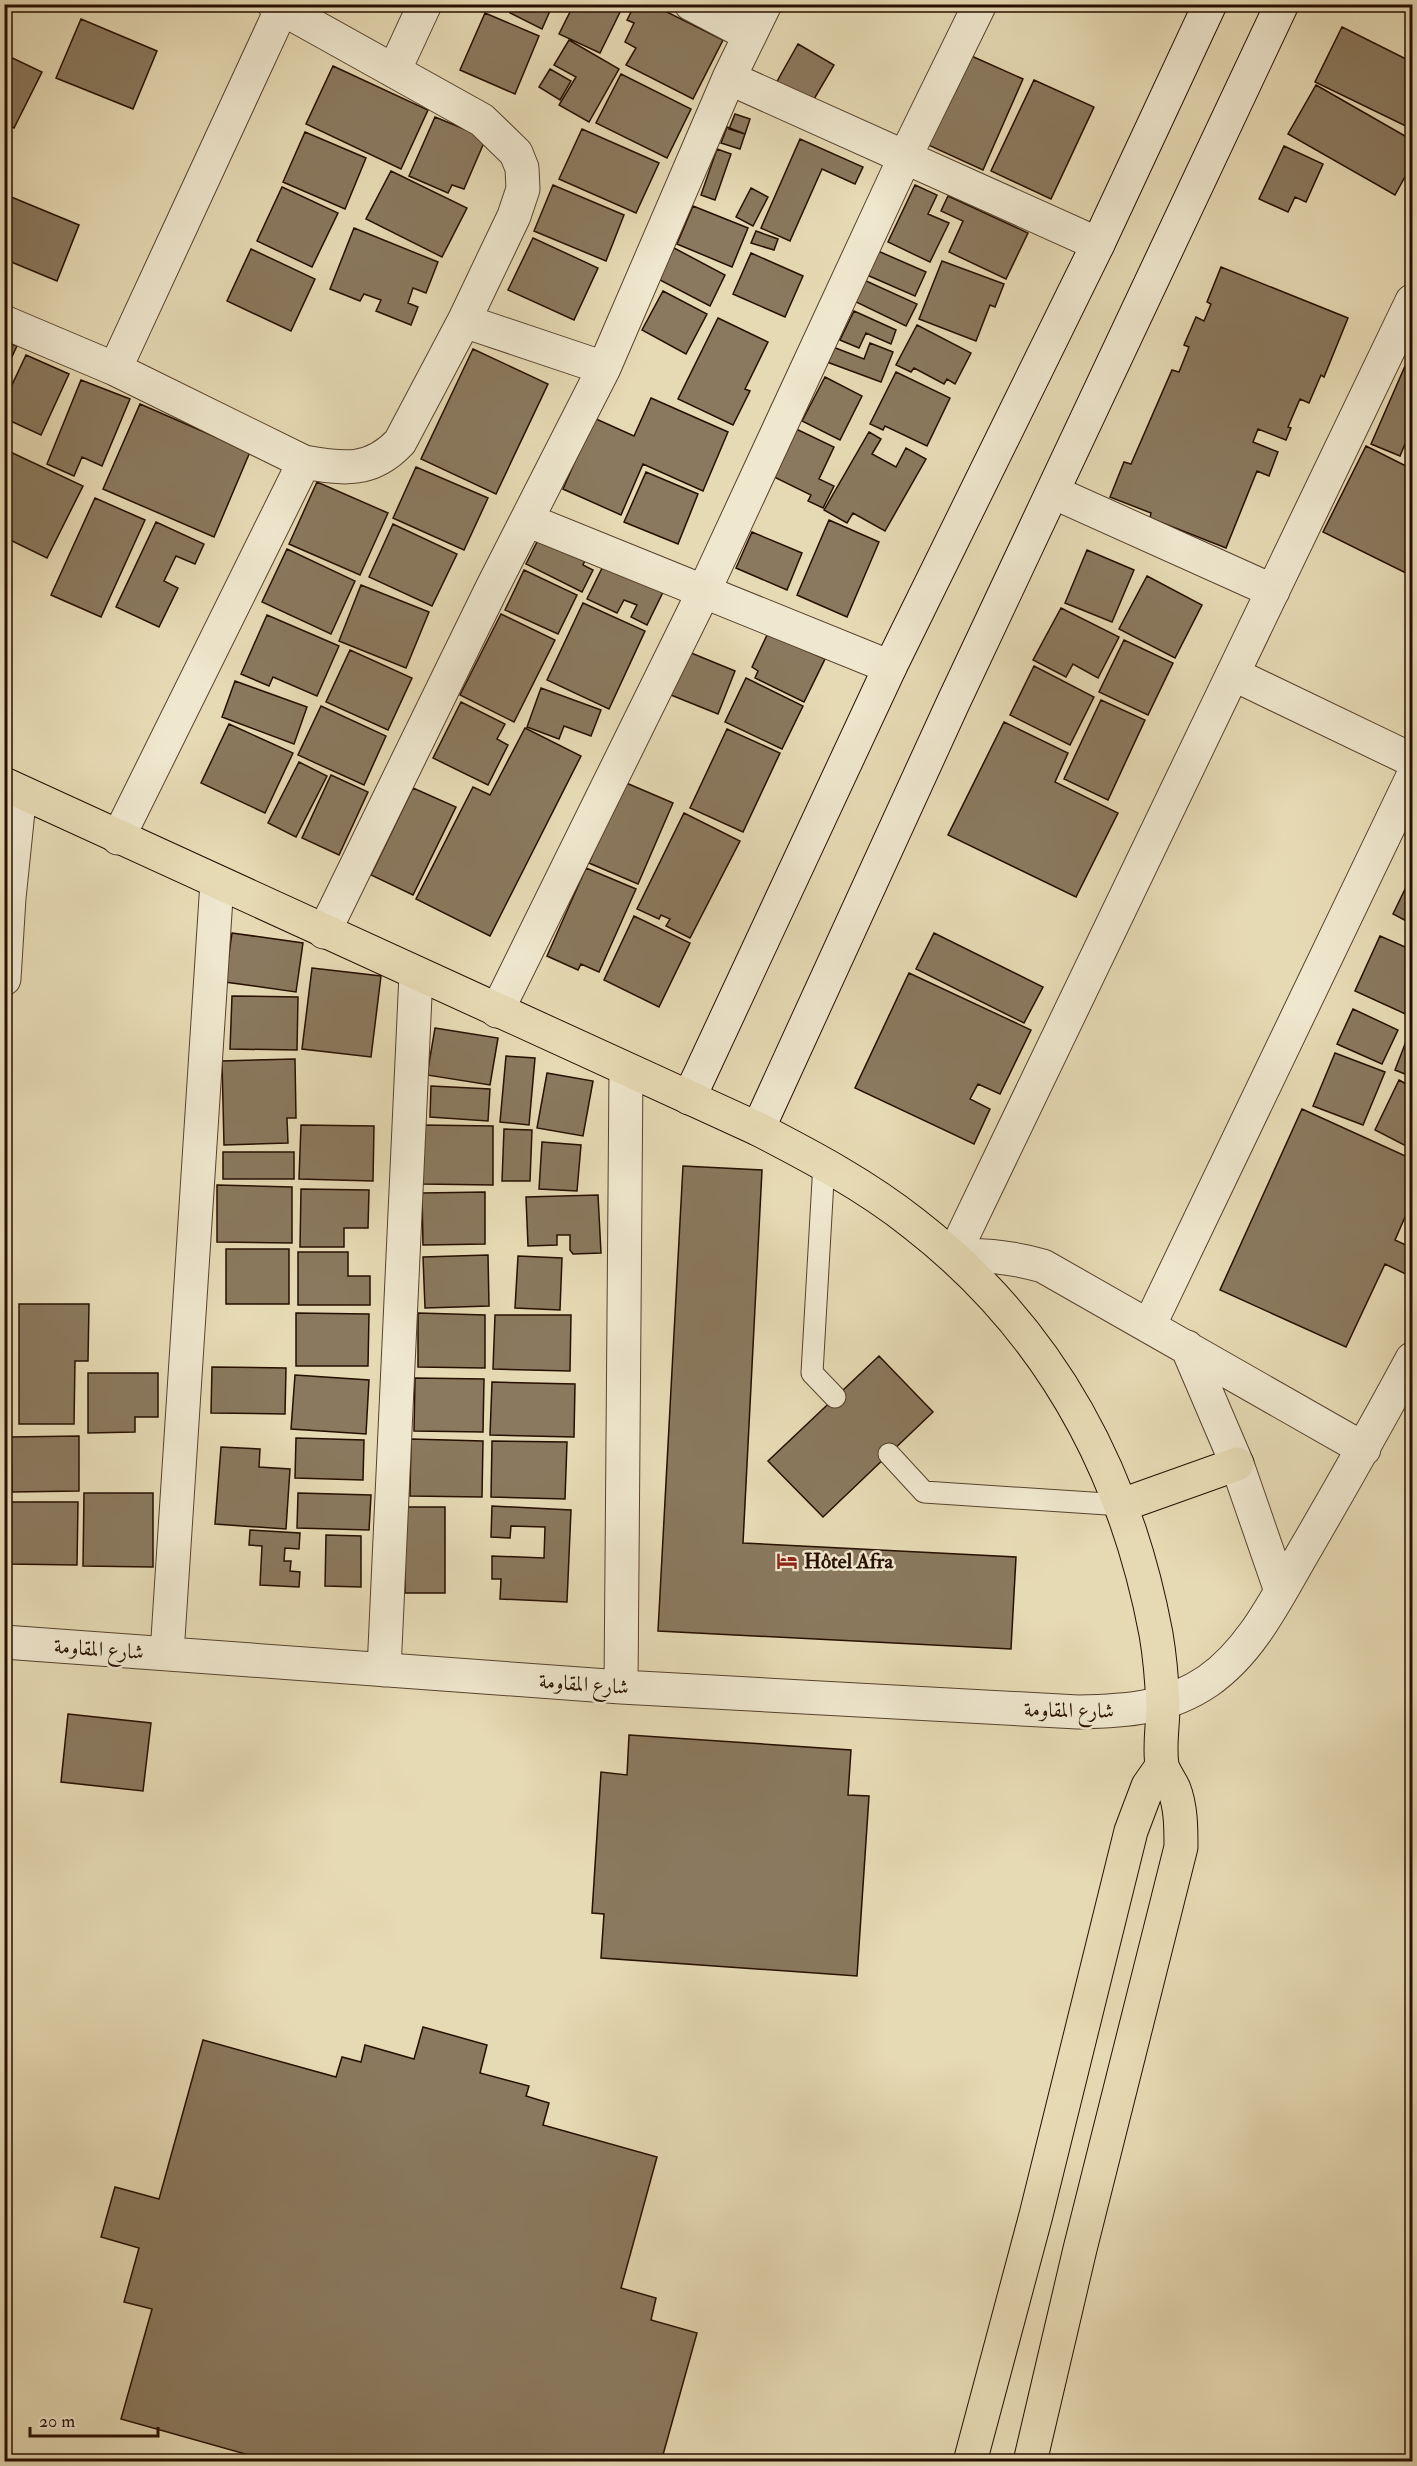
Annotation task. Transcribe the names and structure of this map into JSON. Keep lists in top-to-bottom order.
{
  "streets": {
    "street": ["شارع المقاومة"]
  },
  "places": {
    "hotel": ["Hôtel Afra"]
  },
  "scale_bar": "20 m"
}
